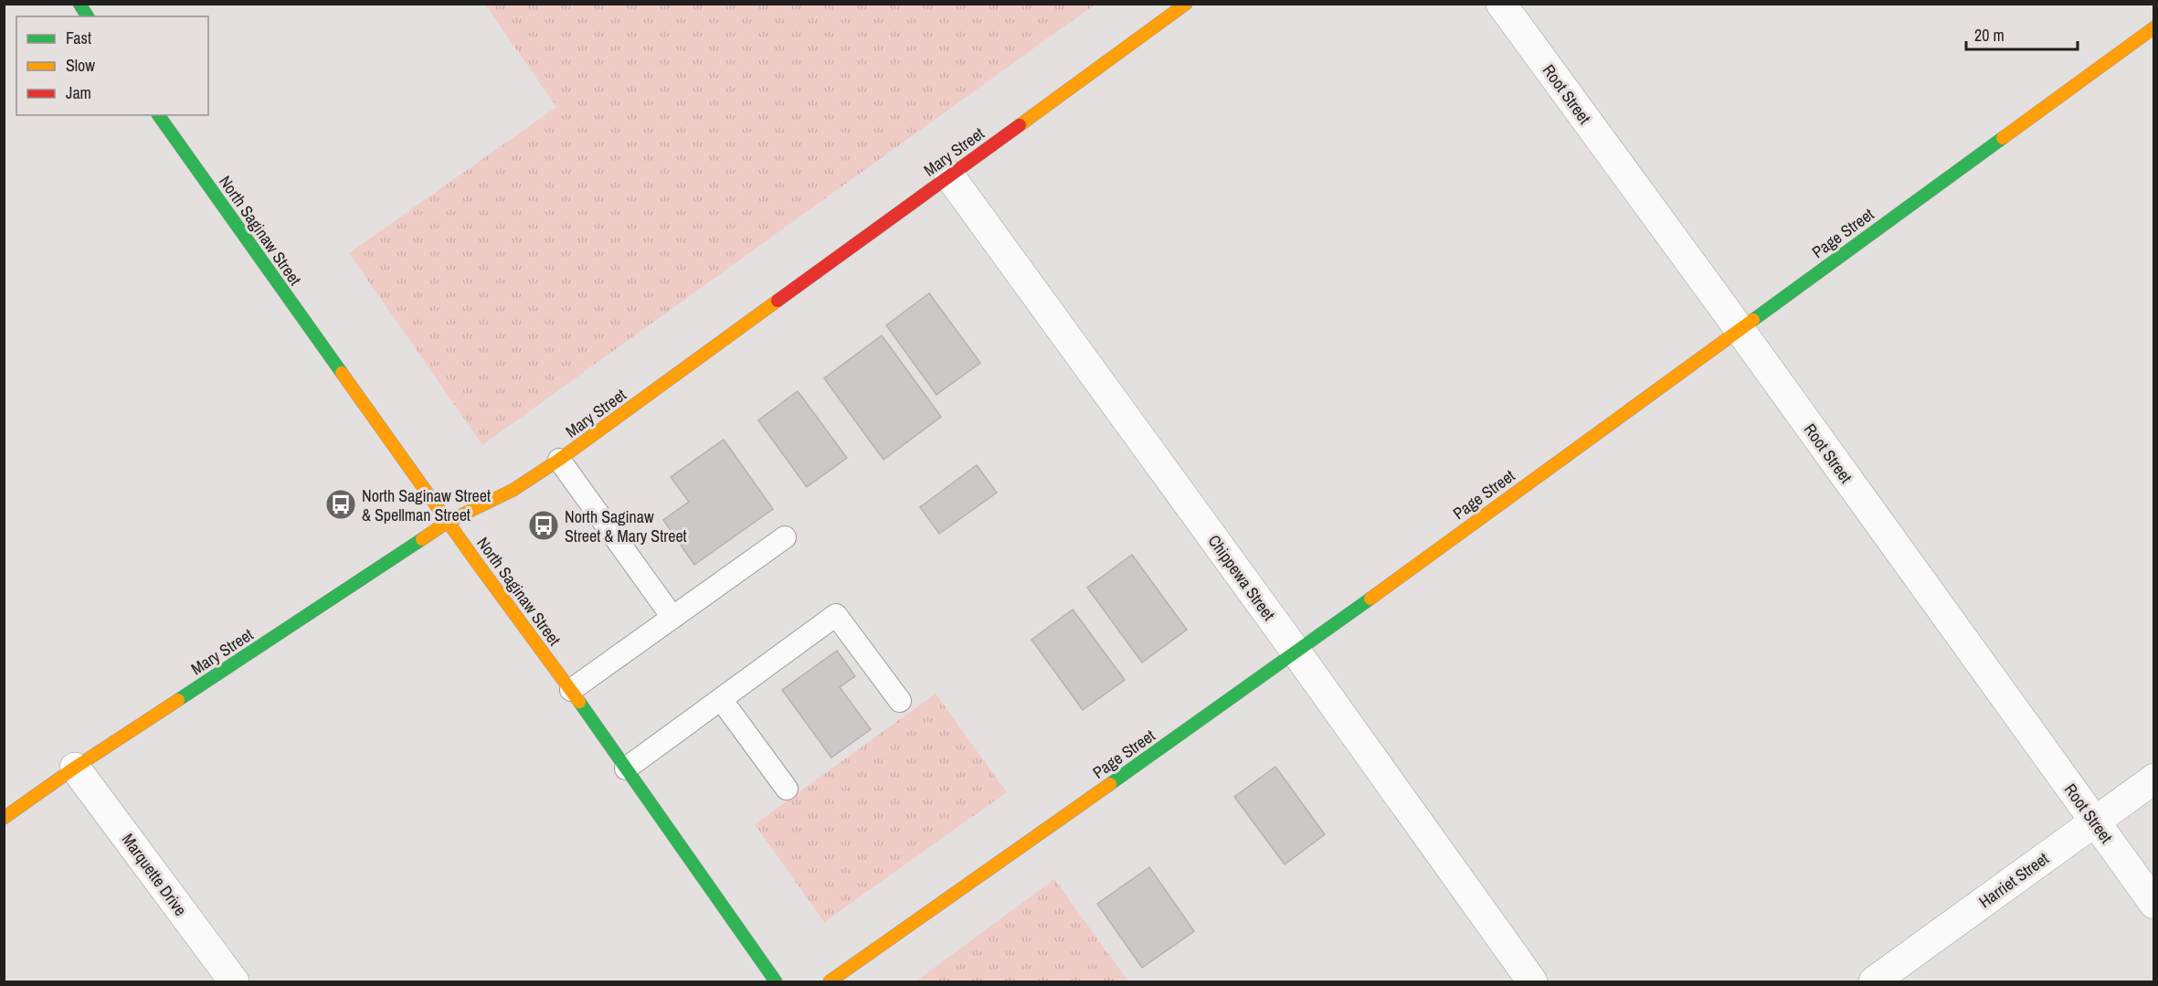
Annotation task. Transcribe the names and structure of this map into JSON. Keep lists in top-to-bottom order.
{
  "streets": {
    "street": [
      "Root Street",
      "Mary Street",
      "North Saginaw Street",
      "Page Street",
      "Chippewa Street",
      "Marquette Drive",
      "Harriet Street"
    ]
  },
  "crossings": [
    ["Root Street", "Page Street"],
    ["Root Street", "Harriet Street"],
    ["Mary Street", "North Saginaw Street"],
    ["Mary Street", "Chippewa Street"],
    ["Mary Street", "Marquette Drive"],
    ["Page Street", "Chippewa Street"]
  ],
  "places": {
    "bus stop": ["North Saginaw Street & Spellman Street", "North Saginaw Street & Mary Street"]
  },
  "legend": ["Fast", "Slow", "Jam"],
  "scale_bar": "20 m"
}
